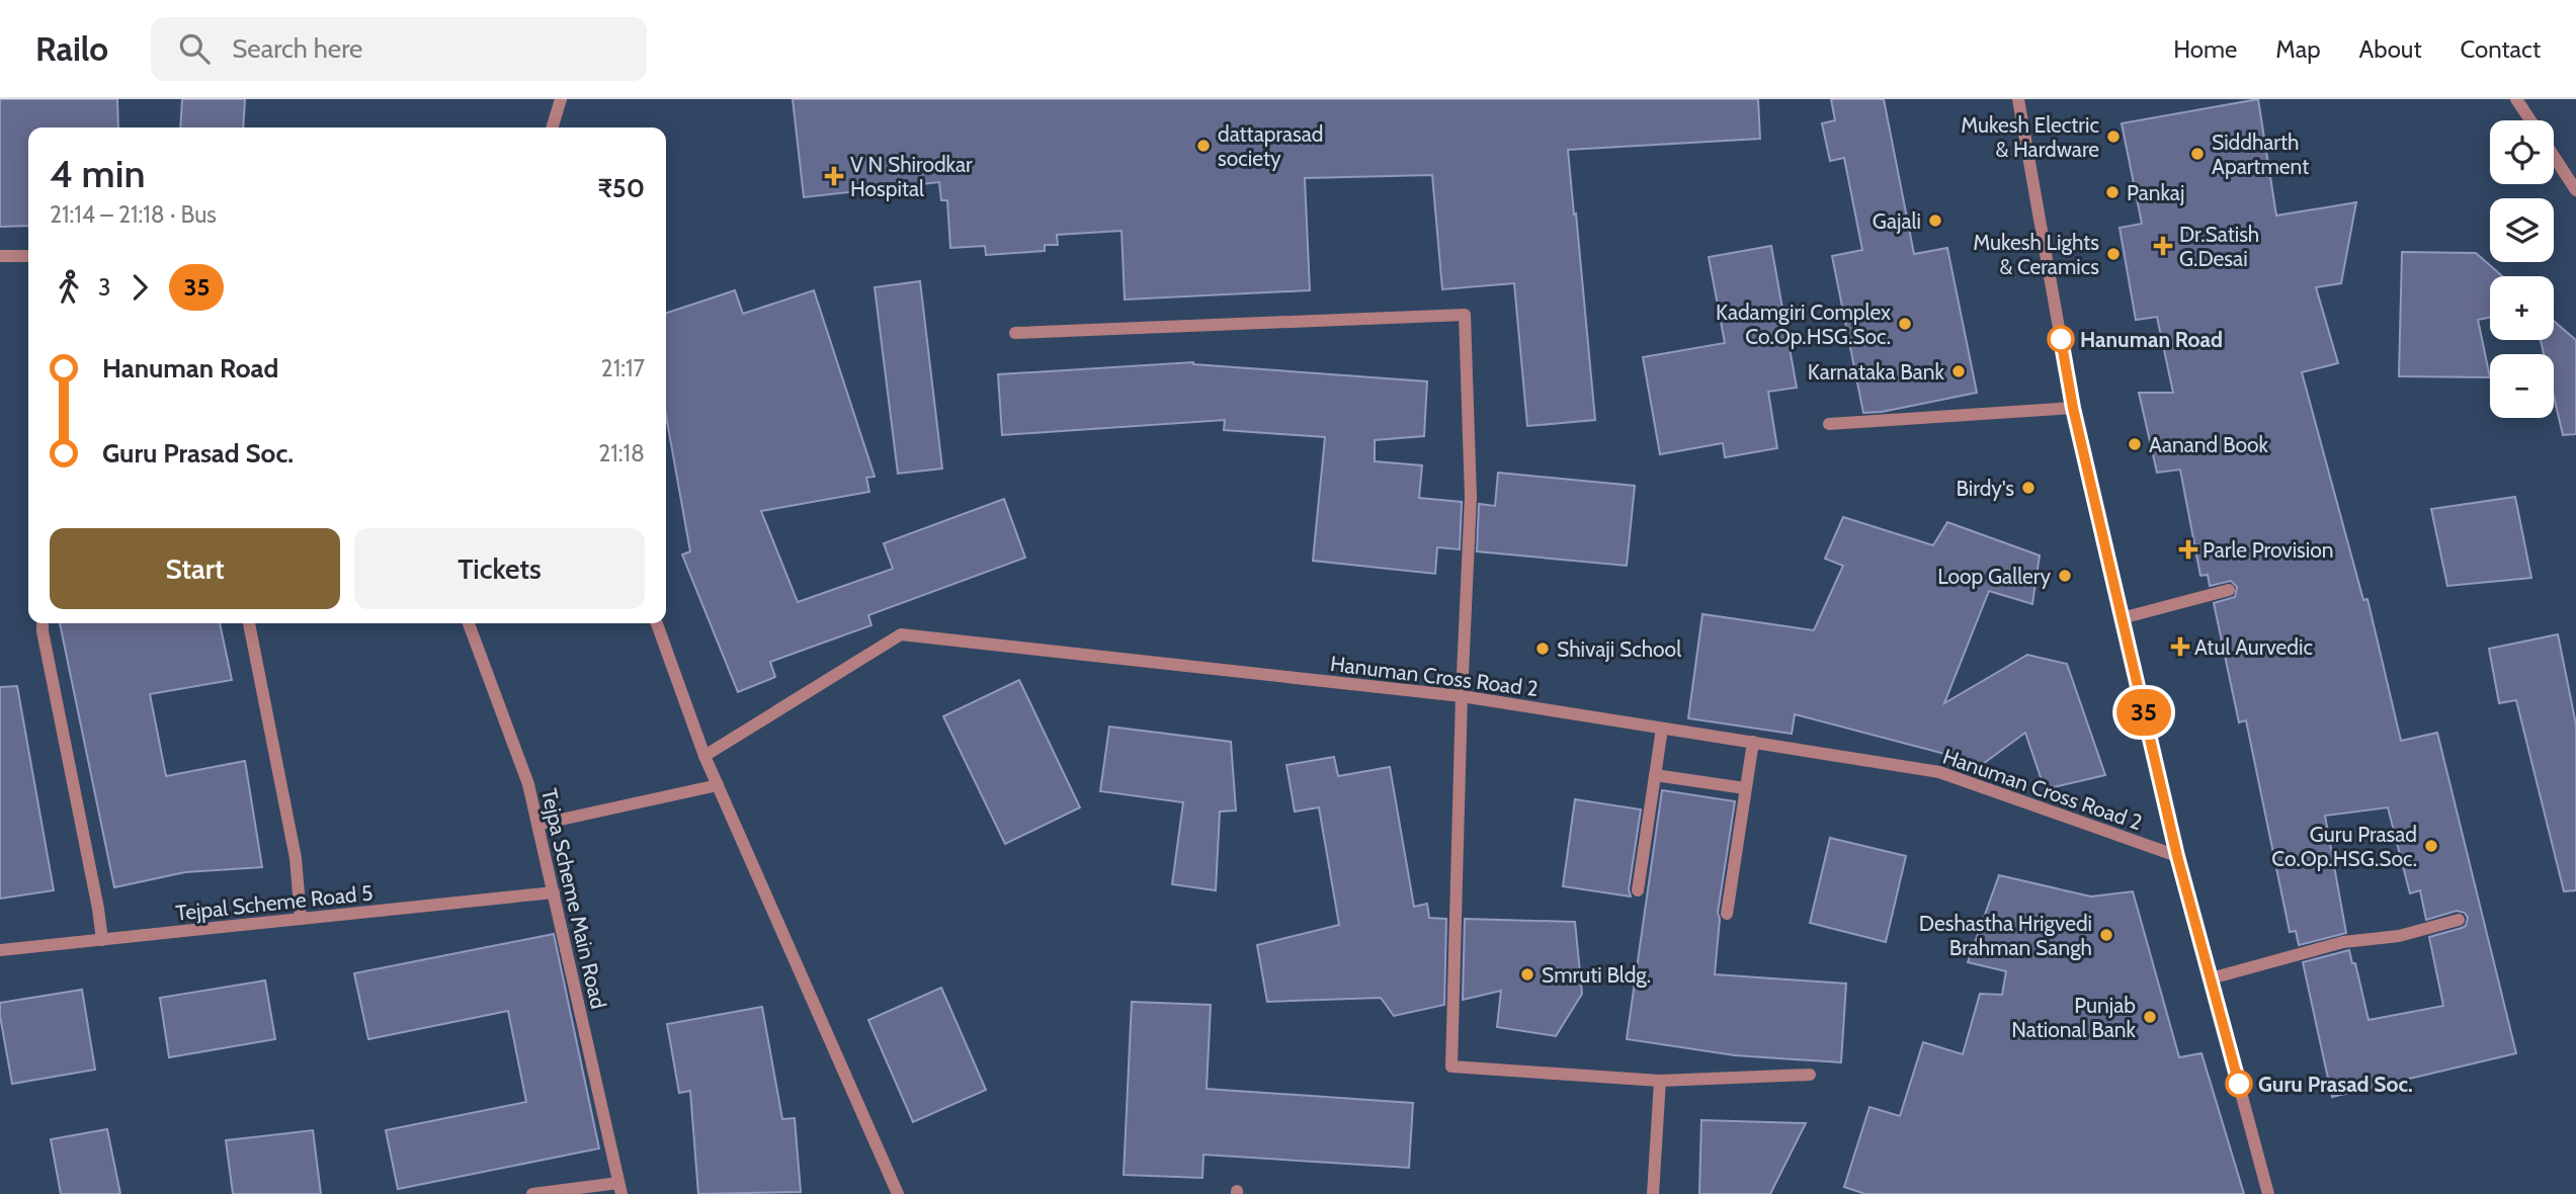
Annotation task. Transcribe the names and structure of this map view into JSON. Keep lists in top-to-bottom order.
{
  "streets": {
    "street": ["Hanuman Cross Road 2", "Tejpa Scheme Main Road", "Tejpal Scheme Road 5"]
  },
  "crossings": [
    ["Tejpa Scheme Main Road", "Tejpal Scheme Road 5"]
  ],
  "places": {
    "other": [
      "Mukesh Electric & Hardware",
      "dattaprasad society",
      "Siddharth Apartment",
      "Pankaj",
      "Gajali",
      "Mukesh Lights & Ceramics",
      "Kadamgiri Complex Co.Op.HSG.Soc.",
      "Hanuman Road",
      "Karnataka Bank",
      "Aanand Book",
      "Birdy's",
      "Loop Gallery",
      "Shivaji School",
      "Guru Prasad Co.Op.HSG.Soc.",
      "Deshastha Hrigvedi Brahman Sangh",
      "Smruti Bldg.",
      "Punjab National Bank",
      "Guru Prasad Soc."
    ],
    "health": [
      "V N Shirodkar Hospital",
      "Dr.Satish G.Desai",
      "Parle Provision",
      "Atul Aurvedic"
    ]
  },
  "lines": ["bus line 35"],
  "page": {
    "header": "Railo",
    "search": "Search here",
    "nav": [
      "Home",
      "Map",
      "About",
      "Contact"
    ],
    "on_map": "35",
    "map_buttons": ["+", "−"],
    "heading": ["4 min", "21:14 – 21:18 · Bus", "₹50"],
    "legs": ["3", "35"],
    "list": [
      {
        "name": "Hanuman Road",
        "value": "21:17"
      },
      {
        "name": "Guru Prasad Soc.",
        "value": "21:18"
      }
    ],
    "buttons": ["Start", "Tickets"]
  }
}
